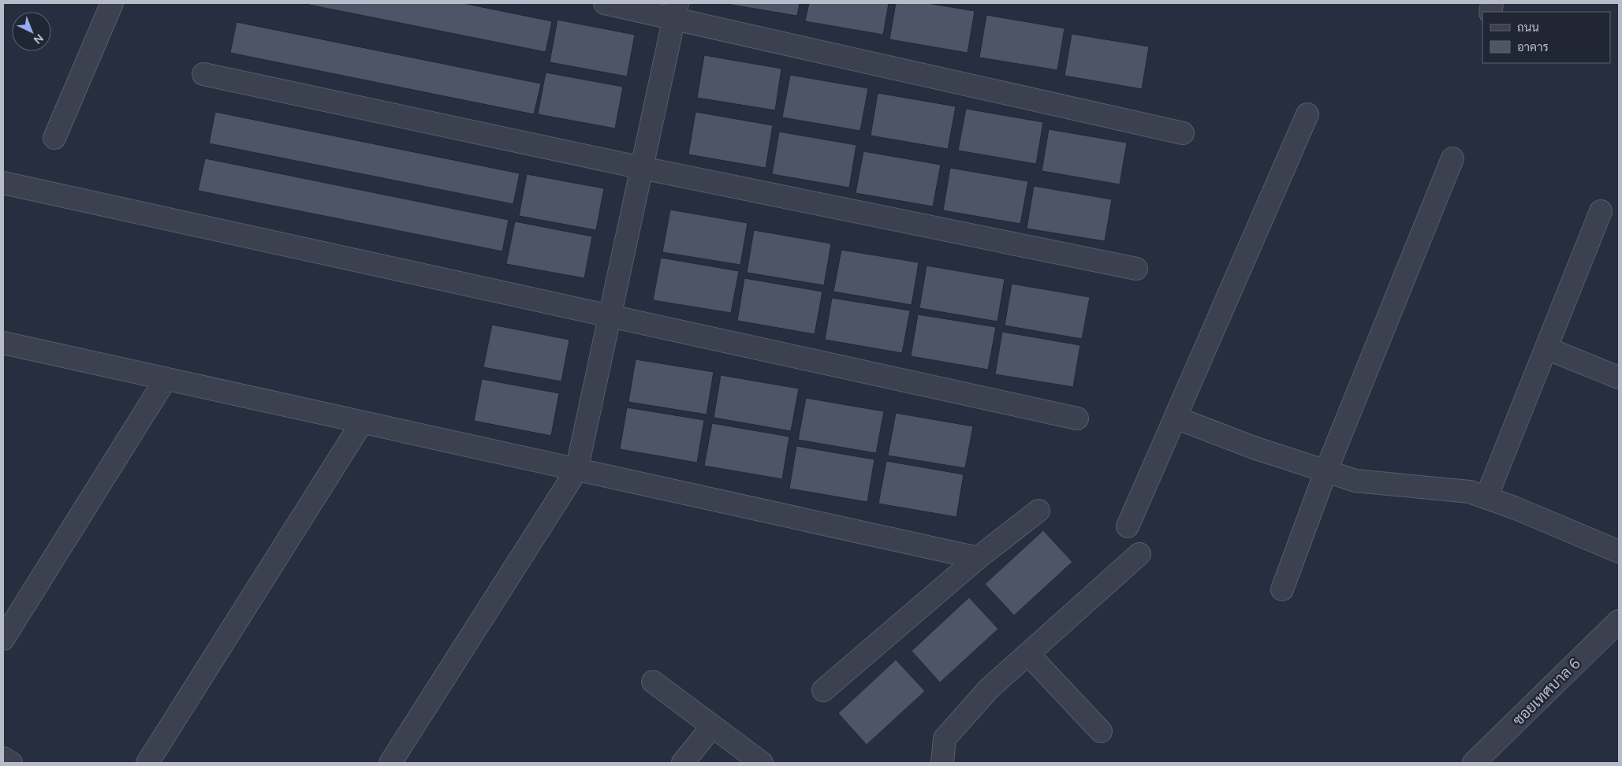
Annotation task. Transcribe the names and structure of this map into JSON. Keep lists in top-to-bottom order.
{
  "streets": {
    "street": ["ซอยเทศบาล 6"]
  },
  "legend": ["ถนน", "อาคาร"],
  "north": "bottom right"
}
